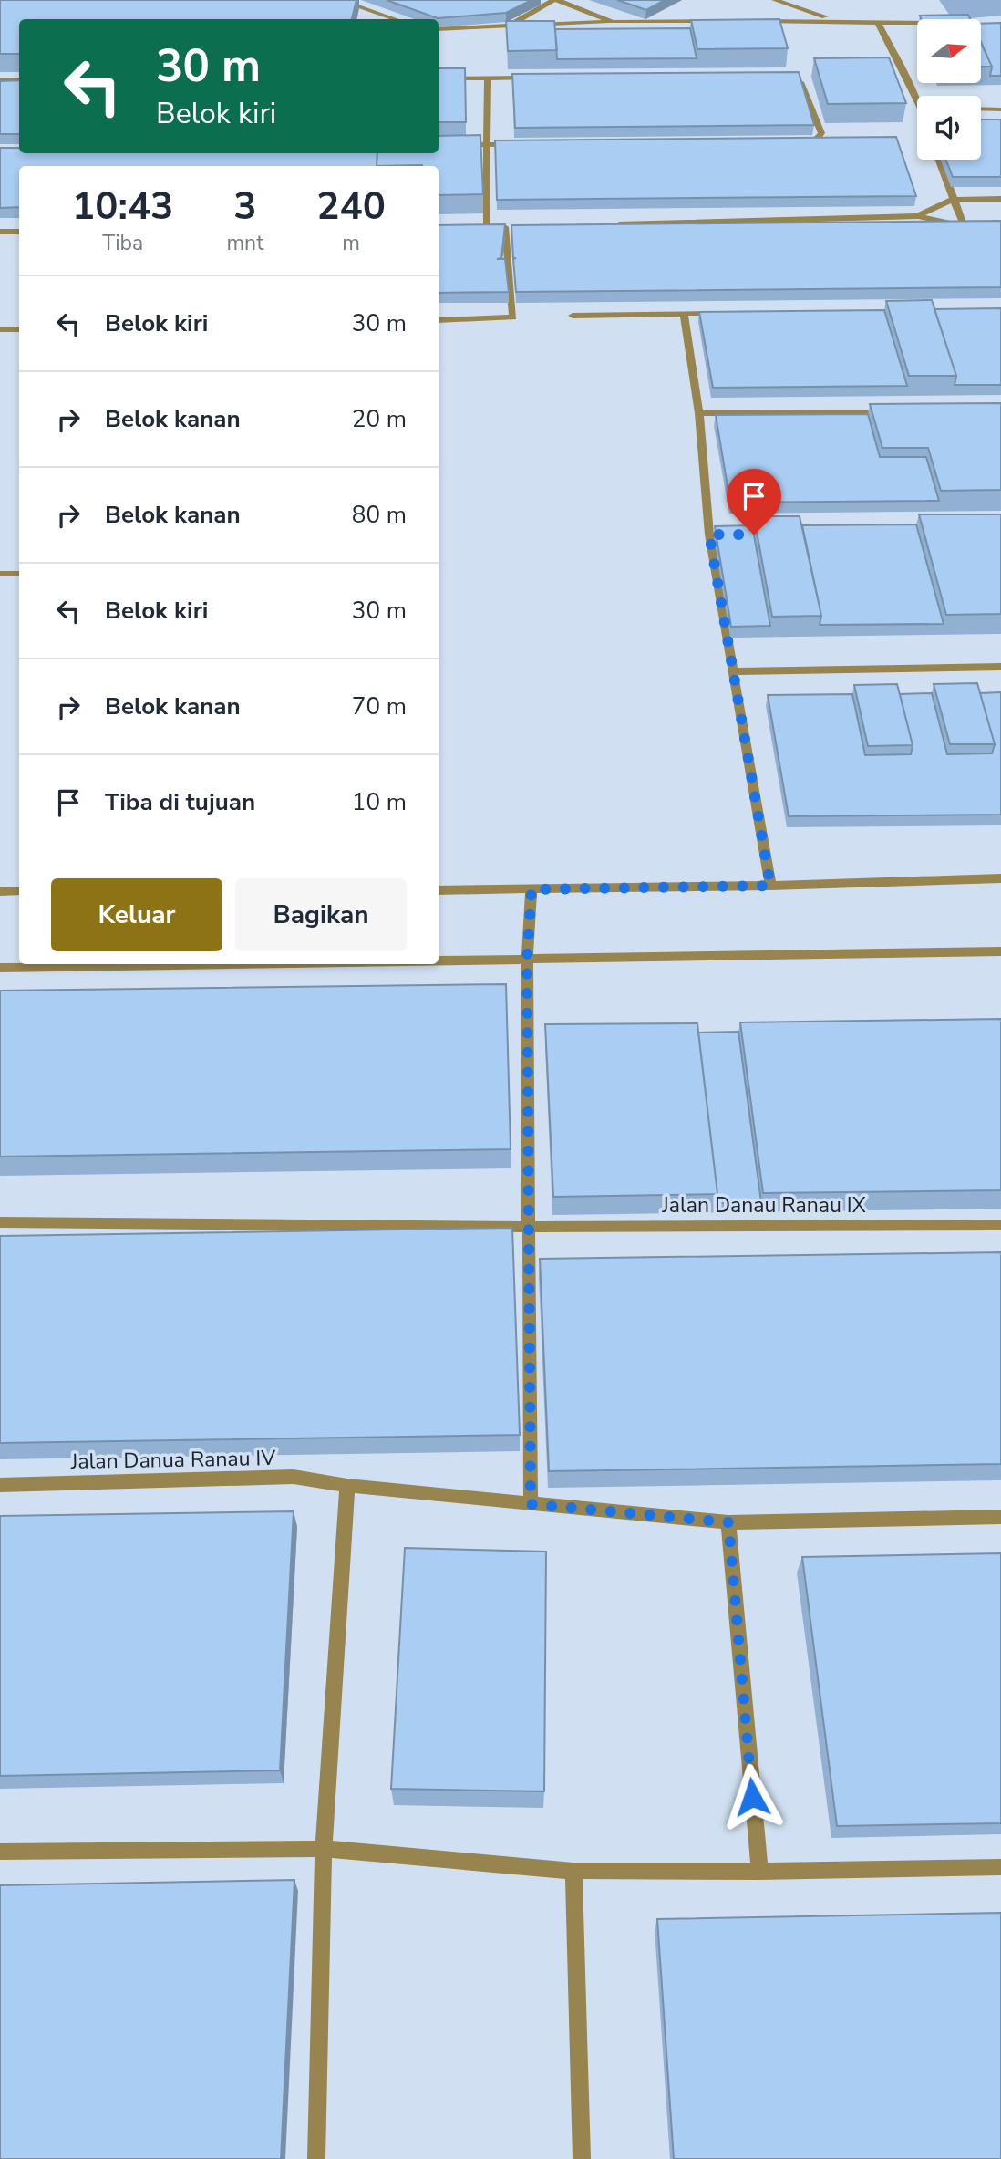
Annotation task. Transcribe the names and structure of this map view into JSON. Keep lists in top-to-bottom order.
{
  "streets": {
    "street": ["Jalan Danau Ranau IX", "Jalan Danua Ranau IV"]
  },
  "north": "right",
  "page": {
    "turn": ["30 m", "Belok kiri"],
    "eta": [
      "10:43",
      "Tiba",
      "3",
      "mnt",
      "240",
      "m"
    ],
    "list": [
      {
        "name": "Belok kiri",
        "value": "30 m"
      },
      {
        "name": "Belok kanan",
        "value": "20 m"
      },
      {
        "name": "Belok kanan",
        "value": "80 m"
      },
      {
        "name": "Belok kiri",
        "value": "30 m"
      },
      {
        "name": "Belok kanan",
        "value": "70 m"
      },
      {
        "name": "Tiba di tujuan",
        "value": "10 m"
      }
    ],
    "buttons": ["Keluar", "Bagikan"]
  }
}
